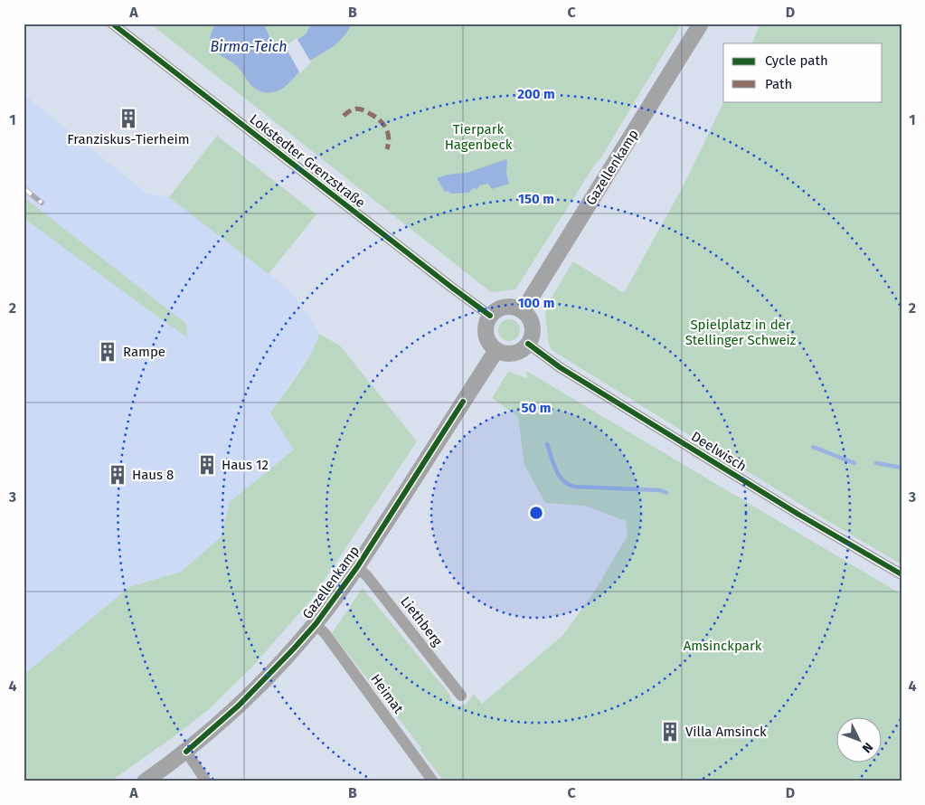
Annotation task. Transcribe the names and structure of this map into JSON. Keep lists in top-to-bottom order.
{
  "streets": {
    "street": [
      "Lokstedter Grenzstraße",
      "Gazellenkamp",
      "Deelwisch",
      "Liethberg",
      "Heimat"
    ]
  },
  "crossings": [
    ["Lokstedter Grenzstraße", "Gazellenkamp"],
    ["Lokstedter Grenzstraße", "Deelwisch"],
    ["Gazellenkamp", "Deelwisch"],
    ["Gazellenkamp", "Liethberg"],
    ["Gazellenkamp", "Heimat"]
  ],
  "water": ["Birma-Teich"],
  "parks": ["Tierpark Hagenbeck", "Spielplatz in der Stellinger Schweiz", "Amsinckpark"],
  "places": {
    "building": [
      "Franziskus-Tierheim",
      "Rampe",
      "Haus 12",
      "Haus 8",
      "Villa Amsinck"
    ]
  },
  "legend": ["Cycle path", "Path"],
  "north": "bottom right",
  "grid": {
    "columns": [
      "A",
      "B",
      "C",
      "D"
    ],
    "rows": [
      "1",
      "2",
      "3",
      "4"
    ]
  },
  "rings": [
    "200 m",
    "150 m",
    "100 m",
    "50 m"
  ]
}
